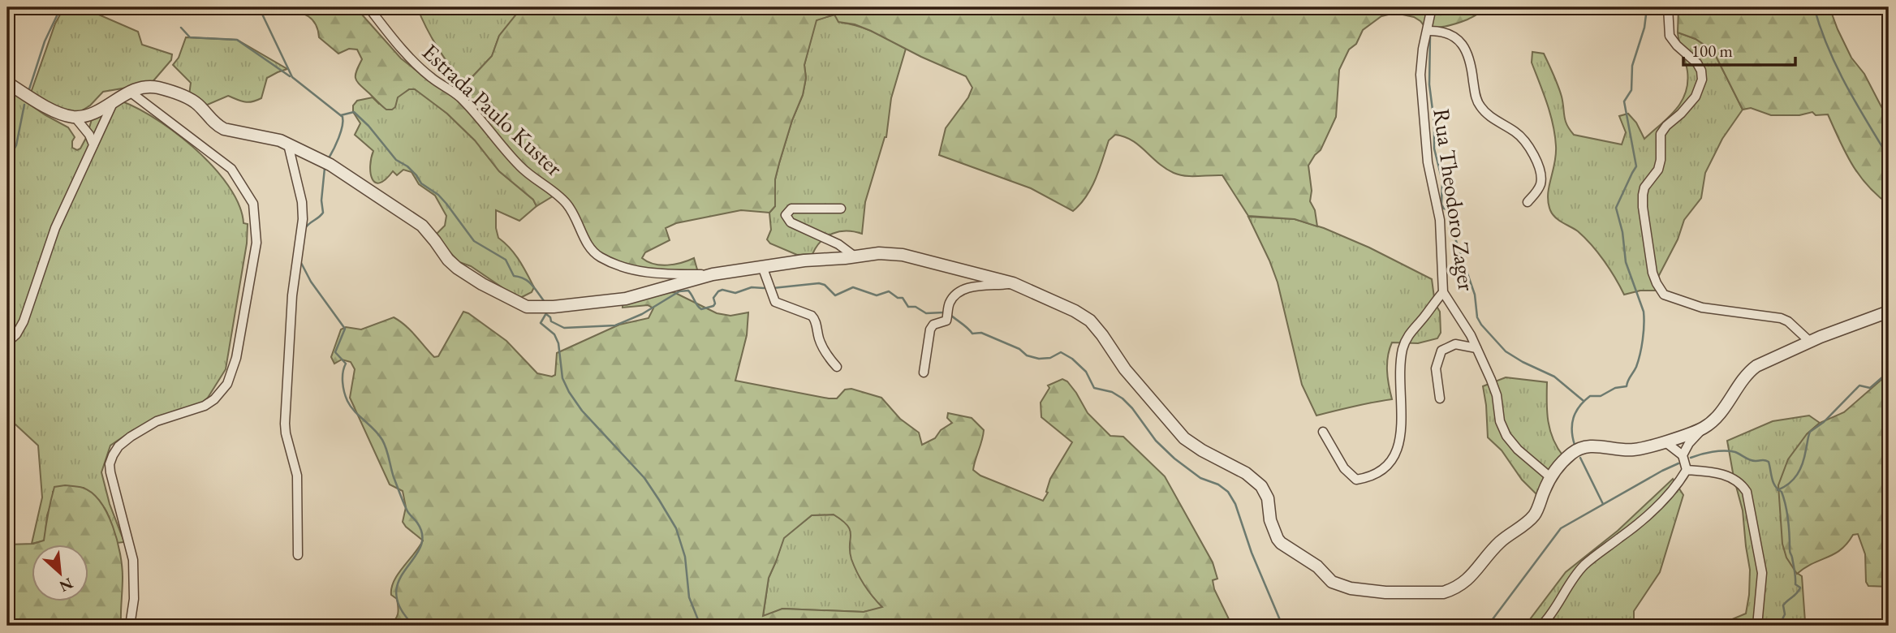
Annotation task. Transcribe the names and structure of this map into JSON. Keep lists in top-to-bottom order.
{
  "streets": {
    "street": ["Estrada Paulo Kuster", "Rua Theodoro Zager"]
  },
  "scale_bar": "100 m",
  "north": "bottom right"
}
